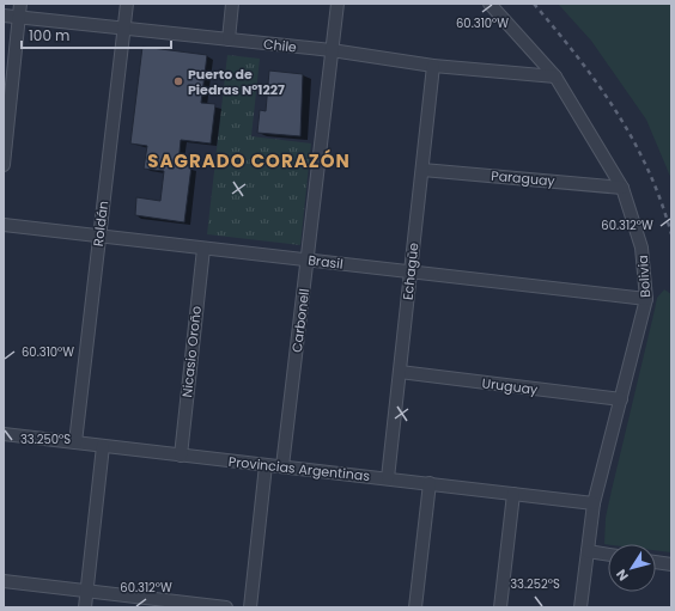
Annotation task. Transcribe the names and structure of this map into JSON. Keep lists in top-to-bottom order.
{
  "streets": {
    "street": [
      "Chile",
      "Paraguay",
      "Roldán",
      "Brasil",
      "Echagüe",
      "Bolivia",
      "Carbonell",
      "Nicasio Oroño",
      "Uruguay",
      "Provincias Argentinas"
    ]
  },
  "crossings": [
    ["Chile", "Roldán"],
    ["Chile", "Echagüe"],
    ["Chile", "Bolivia"],
    ["Chile", "Carbonell"],
    ["Paraguay", "Echagüe"],
    ["Paraguay", "Bolivia"],
    ["Roldán", "Brasil"],
    ["Roldán", "Provincias Argentinas"],
    ["Brasil", "Echagüe"],
    ["Brasil", "Bolivia"],
    ["Brasil", "Carbonell"],
    ["Brasil", "Nicasio Oroño"],
    ["Echagüe", "Uruguay"],
    ["Echagüe", "Provincias Argentinas"],
    ["Bolivia", "Uruguay"],
    ["Bolivia", "Provincias Argentinas"],
    ["Carbonell", "Provincias Argentinas"],
    ["Nicasio Oroño", "Provincias Argentinas"]
  ],
  "districts": ["SAGRADO CORAZÓN"],
  "places": ["Puerto de Piedras Nº1227"],
  "scale_bar": "100 m",
  "north": "bottom left",
  "coordinates": [
    "60.310°W",
    "60.312°W",
    "33.250°S",
    "33.252°S"
  ]
}
